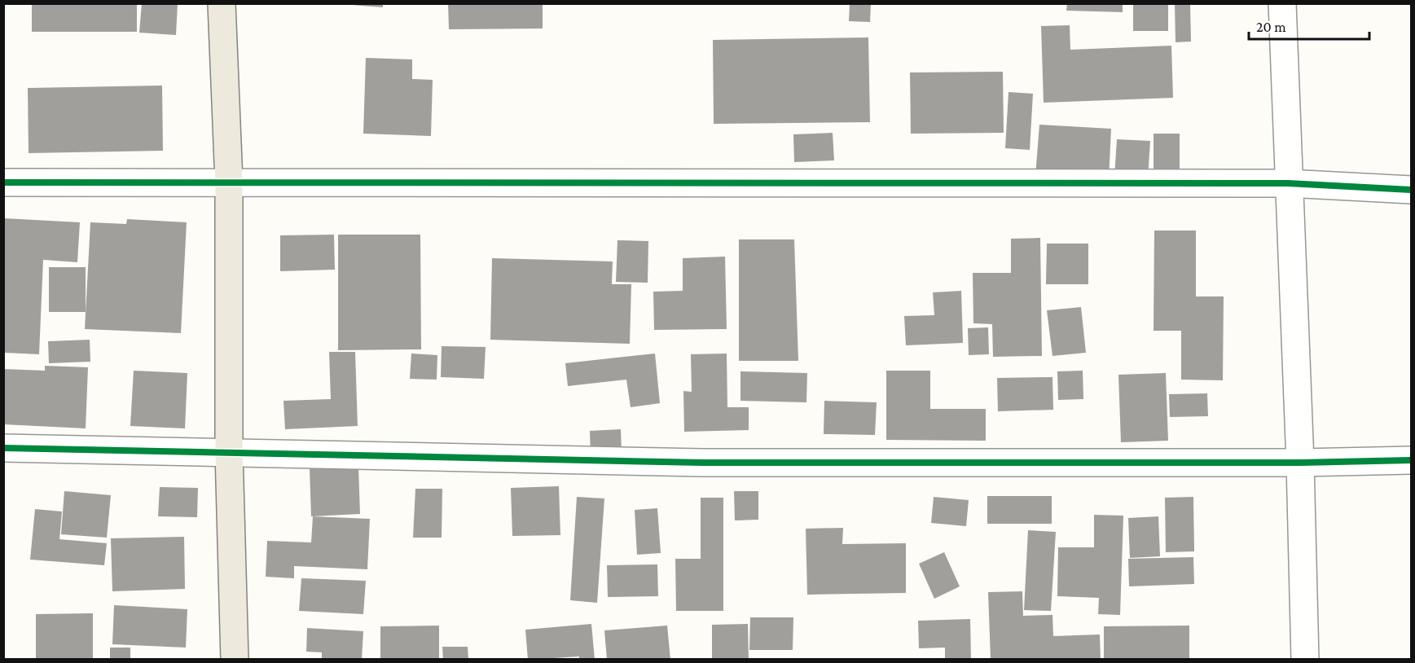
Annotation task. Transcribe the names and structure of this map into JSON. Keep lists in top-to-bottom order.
{
  "scale_bar": "20 m"
}
